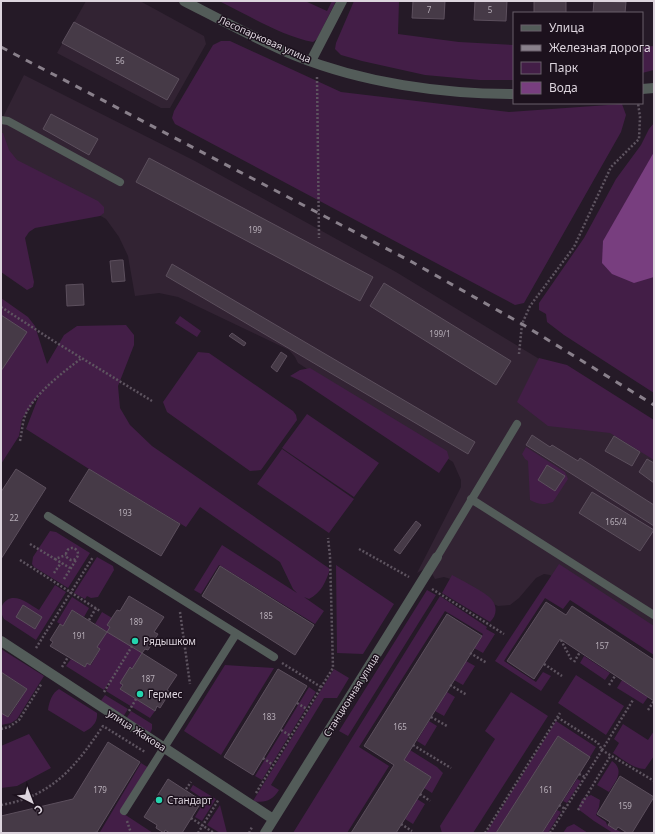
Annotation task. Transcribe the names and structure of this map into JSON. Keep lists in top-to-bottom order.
{
  "streets": {
    "street": ["Лесопарковая улица", "Станционная улица", "улица Жакова"]
  },
  "crossings": [
    ["Станционная улица", "улица Жакова"]
  ],
  "places": ["Рядышком", "Гермес", "Стандарт"],
  "house_numbers": [
    "7",
    "5",
    "56",
    "199",
    "199/1",
    "193",
    "22",
    "165/4",
    "185",
    "189",
    "191",
    "157",
    "187",
    "183",
    "165",
    "179",
    "161",
    "159"
  ],
  "legend": [
    "Улица",
    "Железная дорога",
    "Парк",
    "Вода"
  ],
  "north": "bottom right"
}
